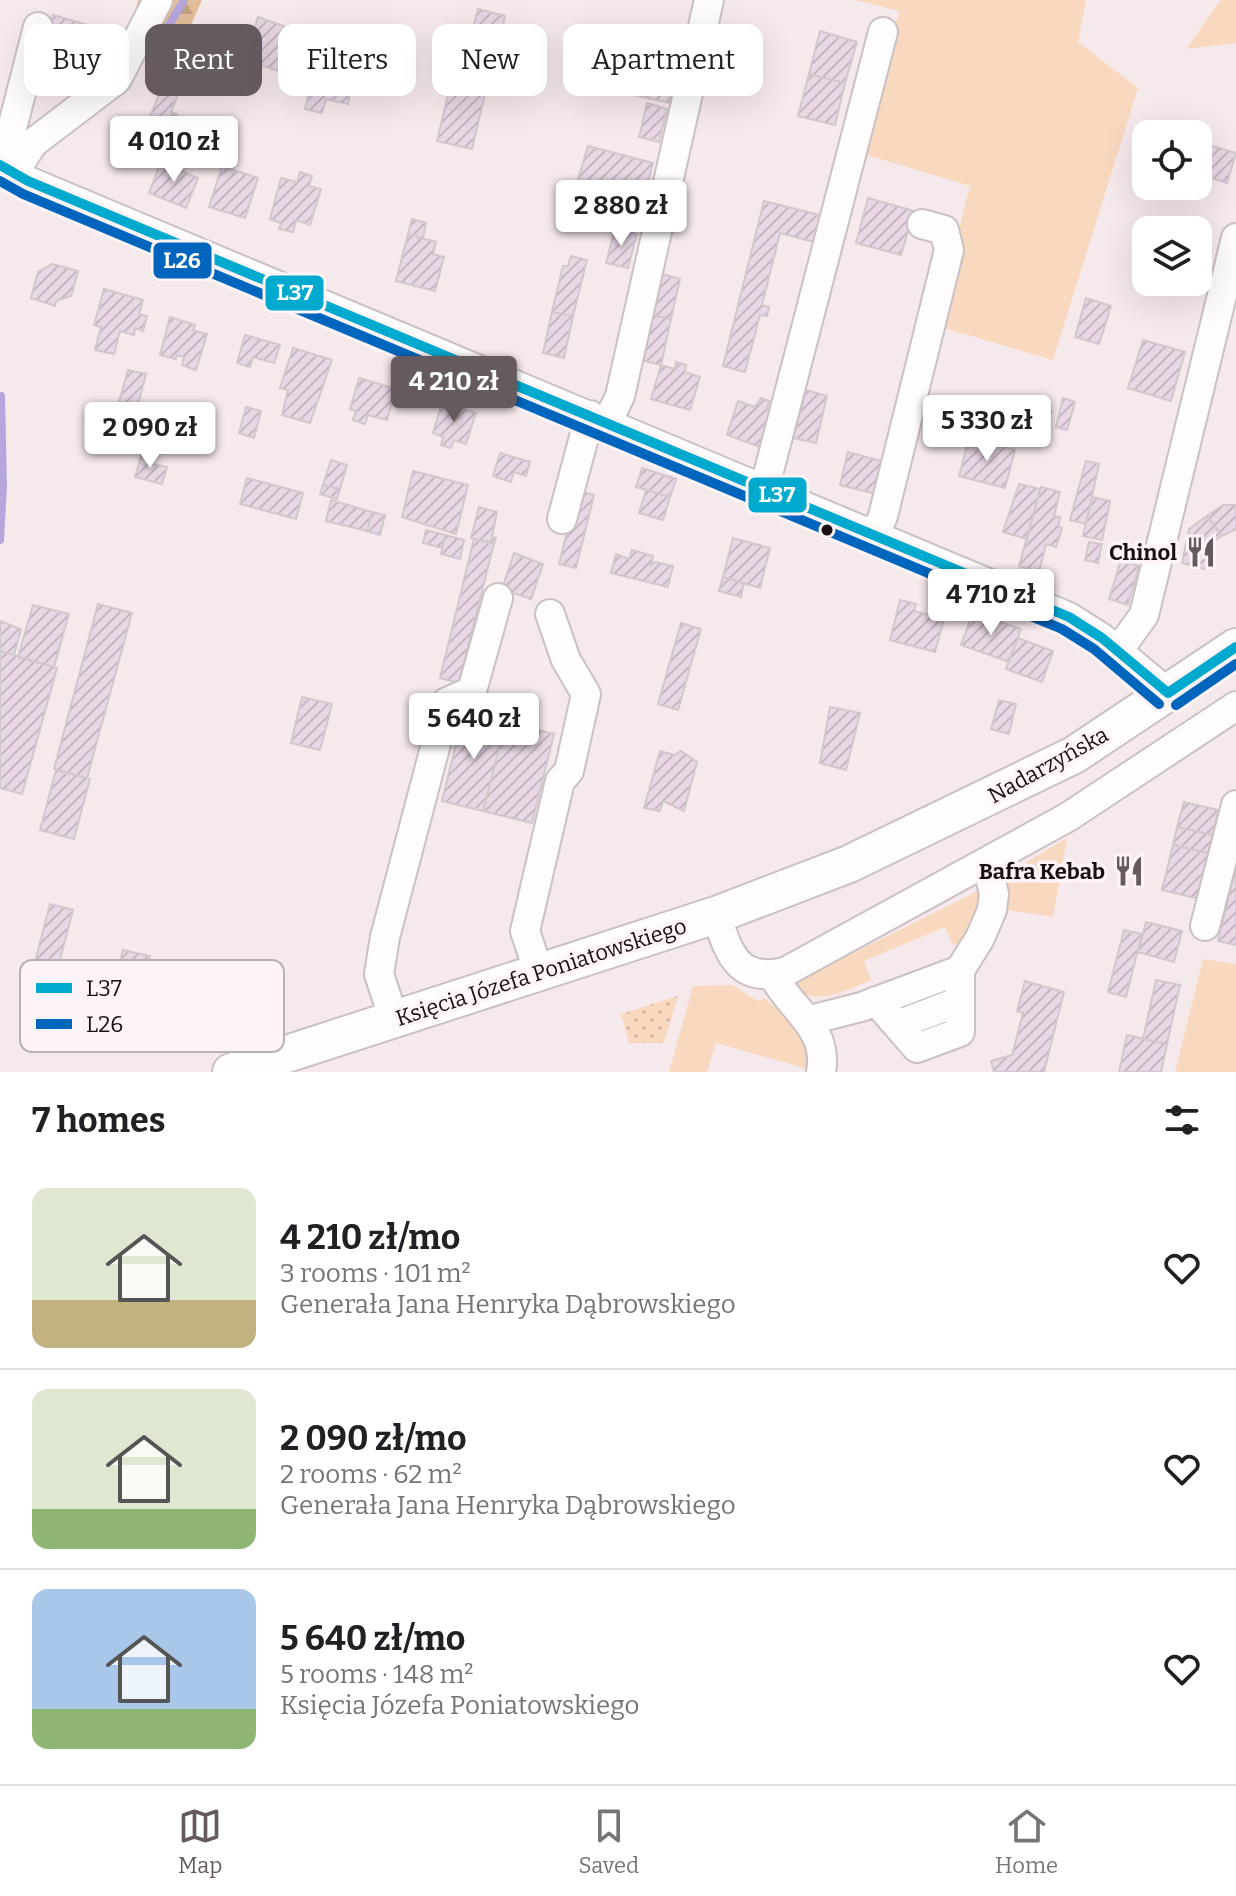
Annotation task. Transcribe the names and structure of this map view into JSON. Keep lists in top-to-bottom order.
{
  "streets": {
    "main road": ["Nadarzyńska", "Księcia Józefa Poniatowskiego"]
  },
  "crossings": [
    ["Nadarzyńska", "Księcia Józefa Poniatowskiego"]
  ],
  "places": {
    "restaurant": ["Chinol", "Bafra Kebab"]
  },
  "lines": ["transit line L37", "transit line L26"],
  "legend": ["L37", "L26"],
  "page": {
    "chip": [
      "Buy",
      "Rent",
      "Filters",
      "New",
      "Apartment"
    ],
    "price": [
      "4 010 zł",
      "2 880 zł",
      "4 210 zł",
      "5 330 zł",
      "2 090 zł",
      "4 710 zł",
      "5 640 zł"
    ],
    "heading": "7 homes",
    "list": [
      {
        "name": "4 210 zł/mo",
        "note": "3 rooms · 101 m² · Generała Jana Henryka Dąbrowskiego"
      },
      {
        "name": "2 090 zł/mo",
        "note": "2 rooms · 62 m² · Generała Jana Henryka Dąbrowskiego"
      },
      {
        "name": "5 640 zł/mo",
        "note": "5 rooms · 148 m² · Księcia Józefa Poniatowskiego"
      }
    ],
    "tabs": ["Map", "Saved", "Home"]
  }
}
